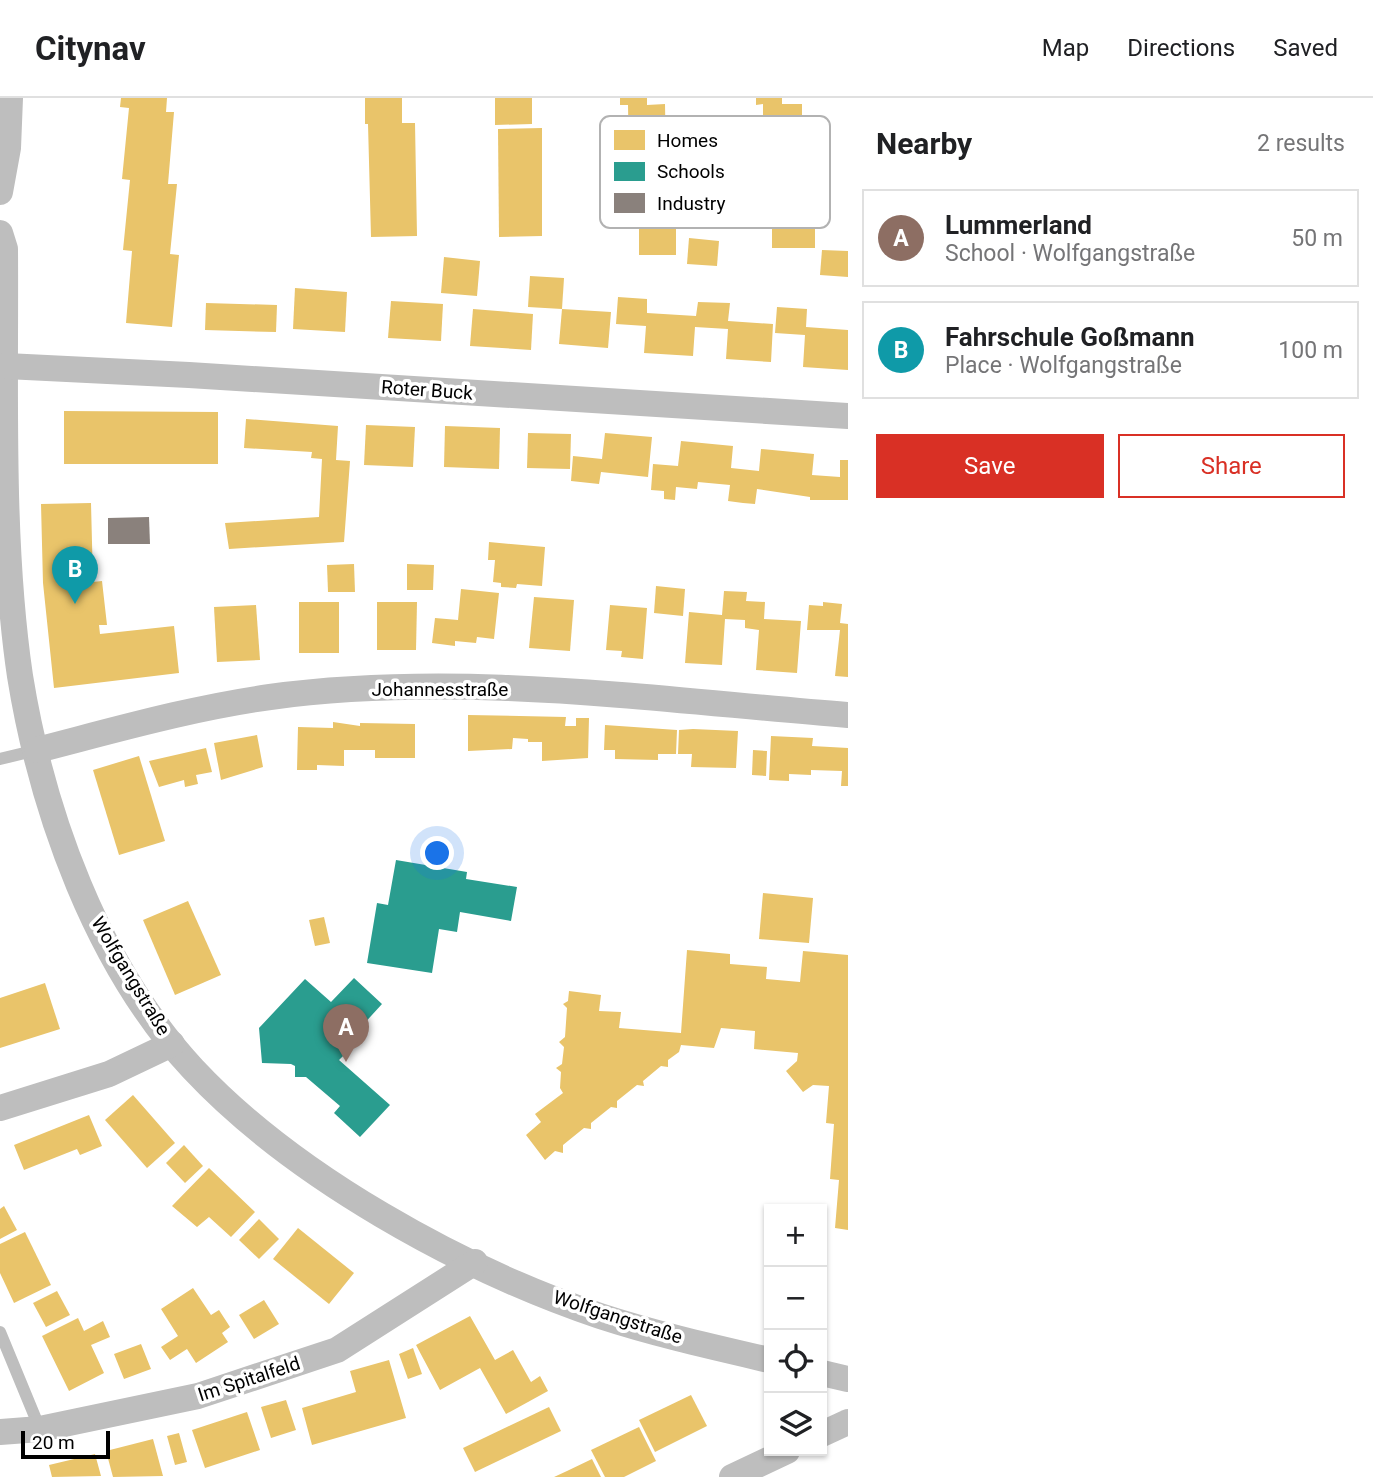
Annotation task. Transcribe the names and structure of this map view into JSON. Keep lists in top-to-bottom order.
{
  "streets": {
    "street": [
      "Roter Buck",
      "Johannesstraße",
      "Wolfgangstraße",
      "Im Spitalfeld"
    ]
  },
  "crossings": [
    ["Roter Buck", "Wolfgangstraße"],
    ["Johannesstraße", "Wolfgangstraße"],
    ["Wolfgangstraße", "Im Spitalfeld"]
  ],
  "legend": ["Homes", "Schools", "Industry"],
  "scale_bar": "20 m",
  "page": {
    "header": "Citynav",
    "nav": ["Map", "Directions", "Saved"],
    "heading": ["Nearby", "2 results"],
    "list": [
      {
        "mark": "A",
        "name": "Lummerland",
        "note": "School · Wolfgangstraße",
        "value": "50 m"
      },
      {
        "mark": "B",
        "name": "Fahrschule Goßmann",
        "note": "Place · Wolfgangstraße",
        "value": "100 m"
      }
    ],
    "buttons": ["Save", "Share"],
    "pins": ["B", "A"],
    "map_buttons": ["+", "−"],
    "scale": "20 m"
  }
}
